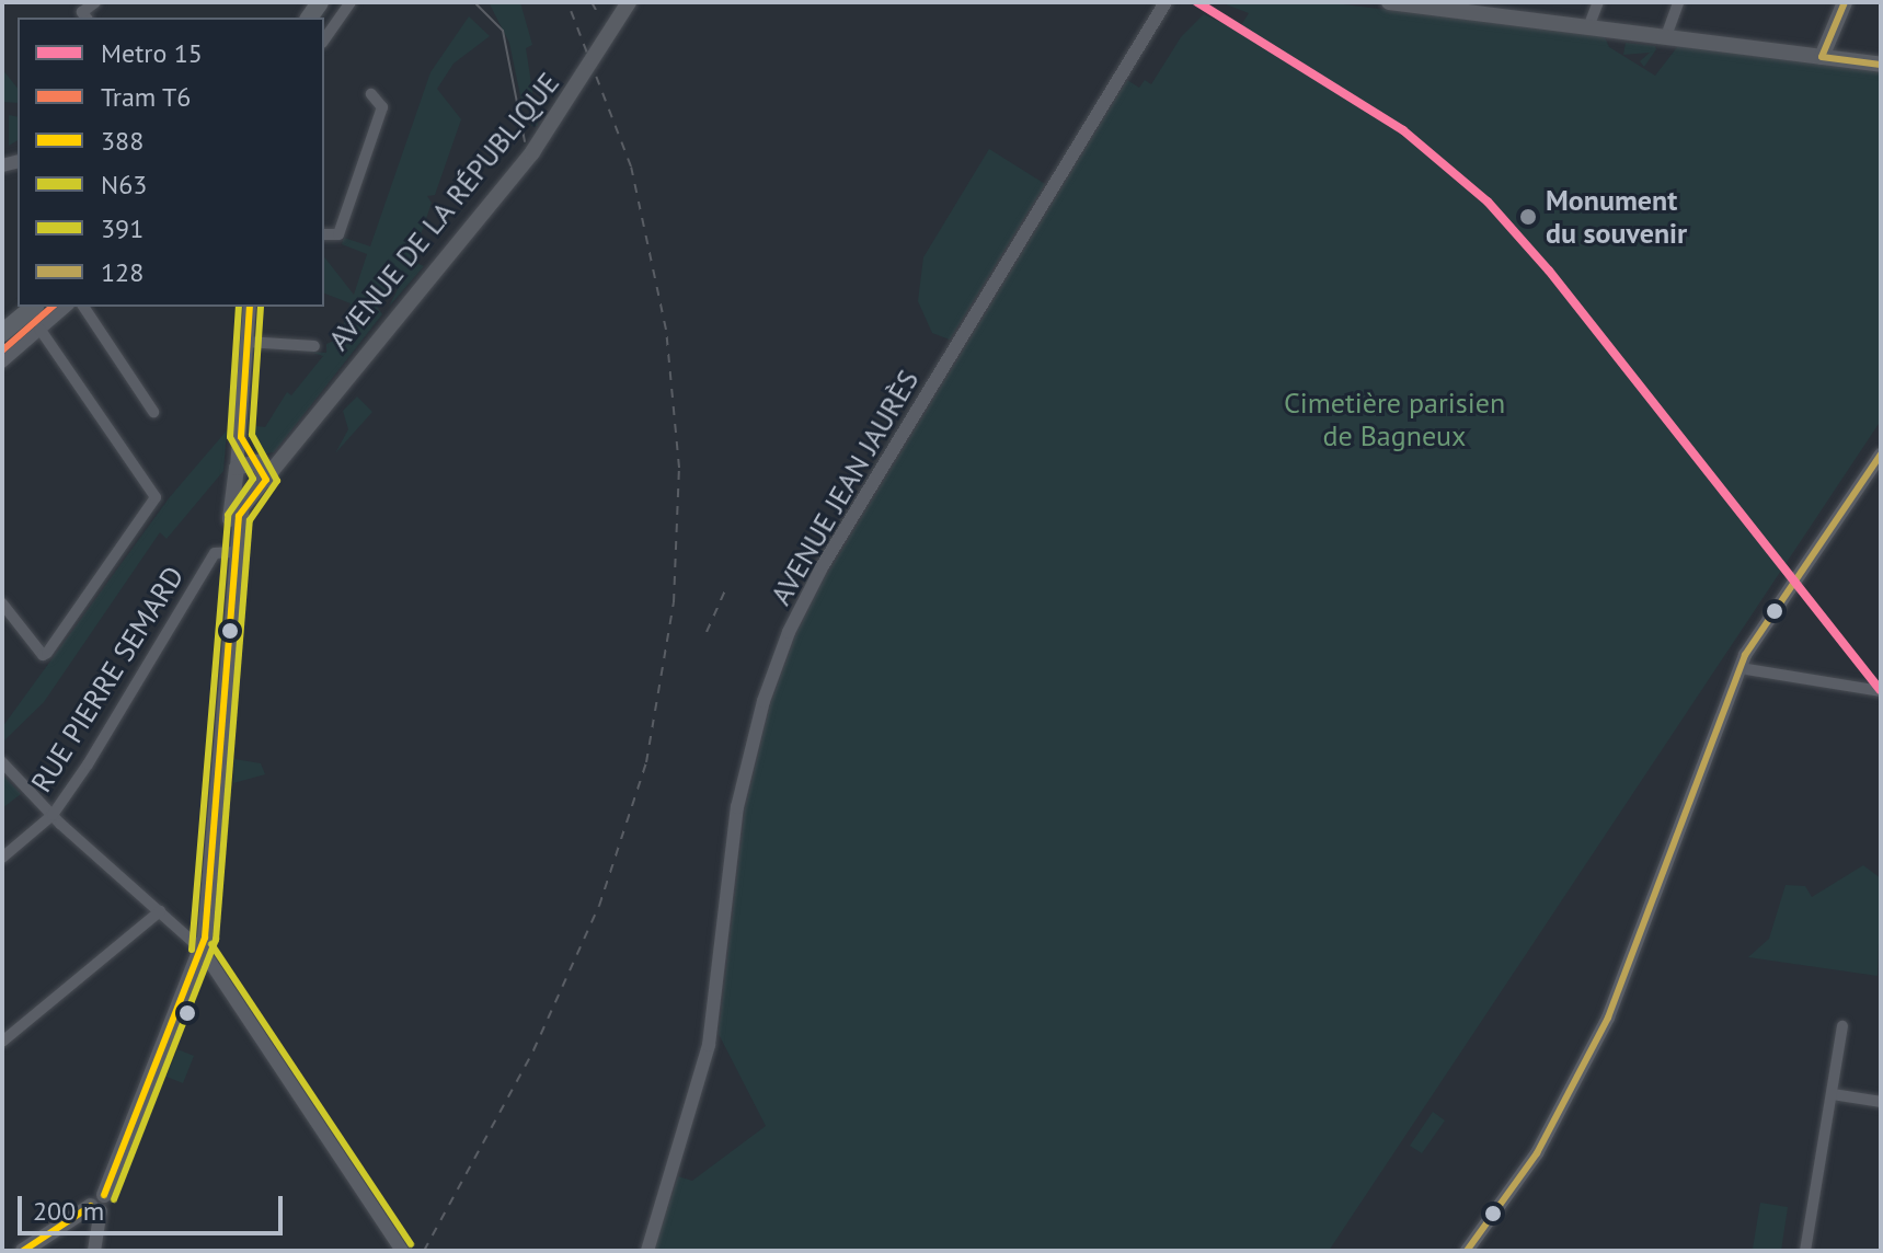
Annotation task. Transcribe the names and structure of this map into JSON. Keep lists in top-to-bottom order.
{
  "streets": {
    "main road": ["AVENUE DE LA RÉPUBLIQUE"],
    "street": ["AVENUE JEAN JAURÈS", "RUE PIERRE SEMARD"]
  },
  "parks": ["Cimetière parisien de Bagneux"],
  "places": ["Monument du souvenir"],
  "lines": [
    "metro line 15",
    "transit line 128",
    "tram line T6",
    "transit line 388",
    "transit line N63",
    "transit line 391"
  ],
  "legend": [
    "Metro 15",
    "Tram T6",
    "388",
    "N63",
    "391",
    "128"
  ],
  "scale_bar": "200 m"
}
